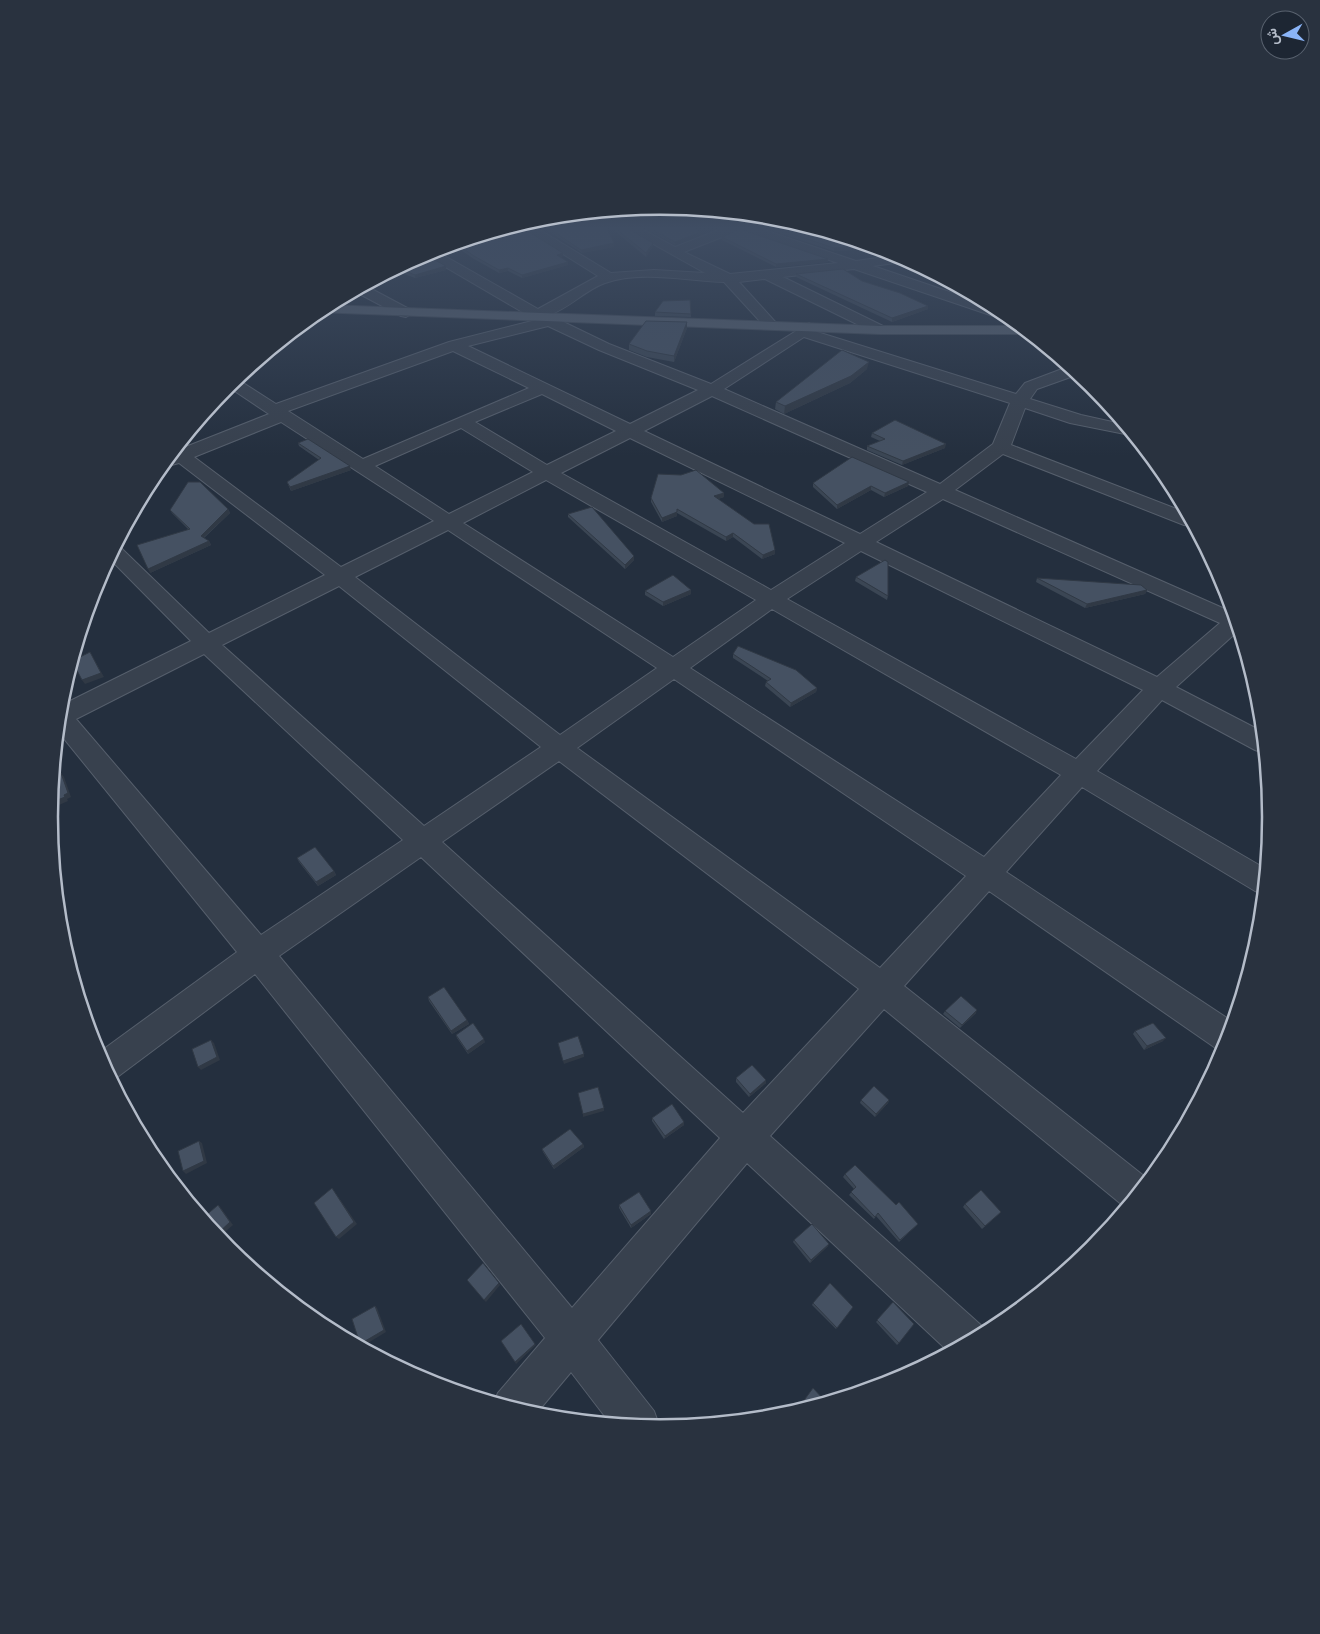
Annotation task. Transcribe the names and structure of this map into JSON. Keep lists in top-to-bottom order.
{
  "north": "left"
}
